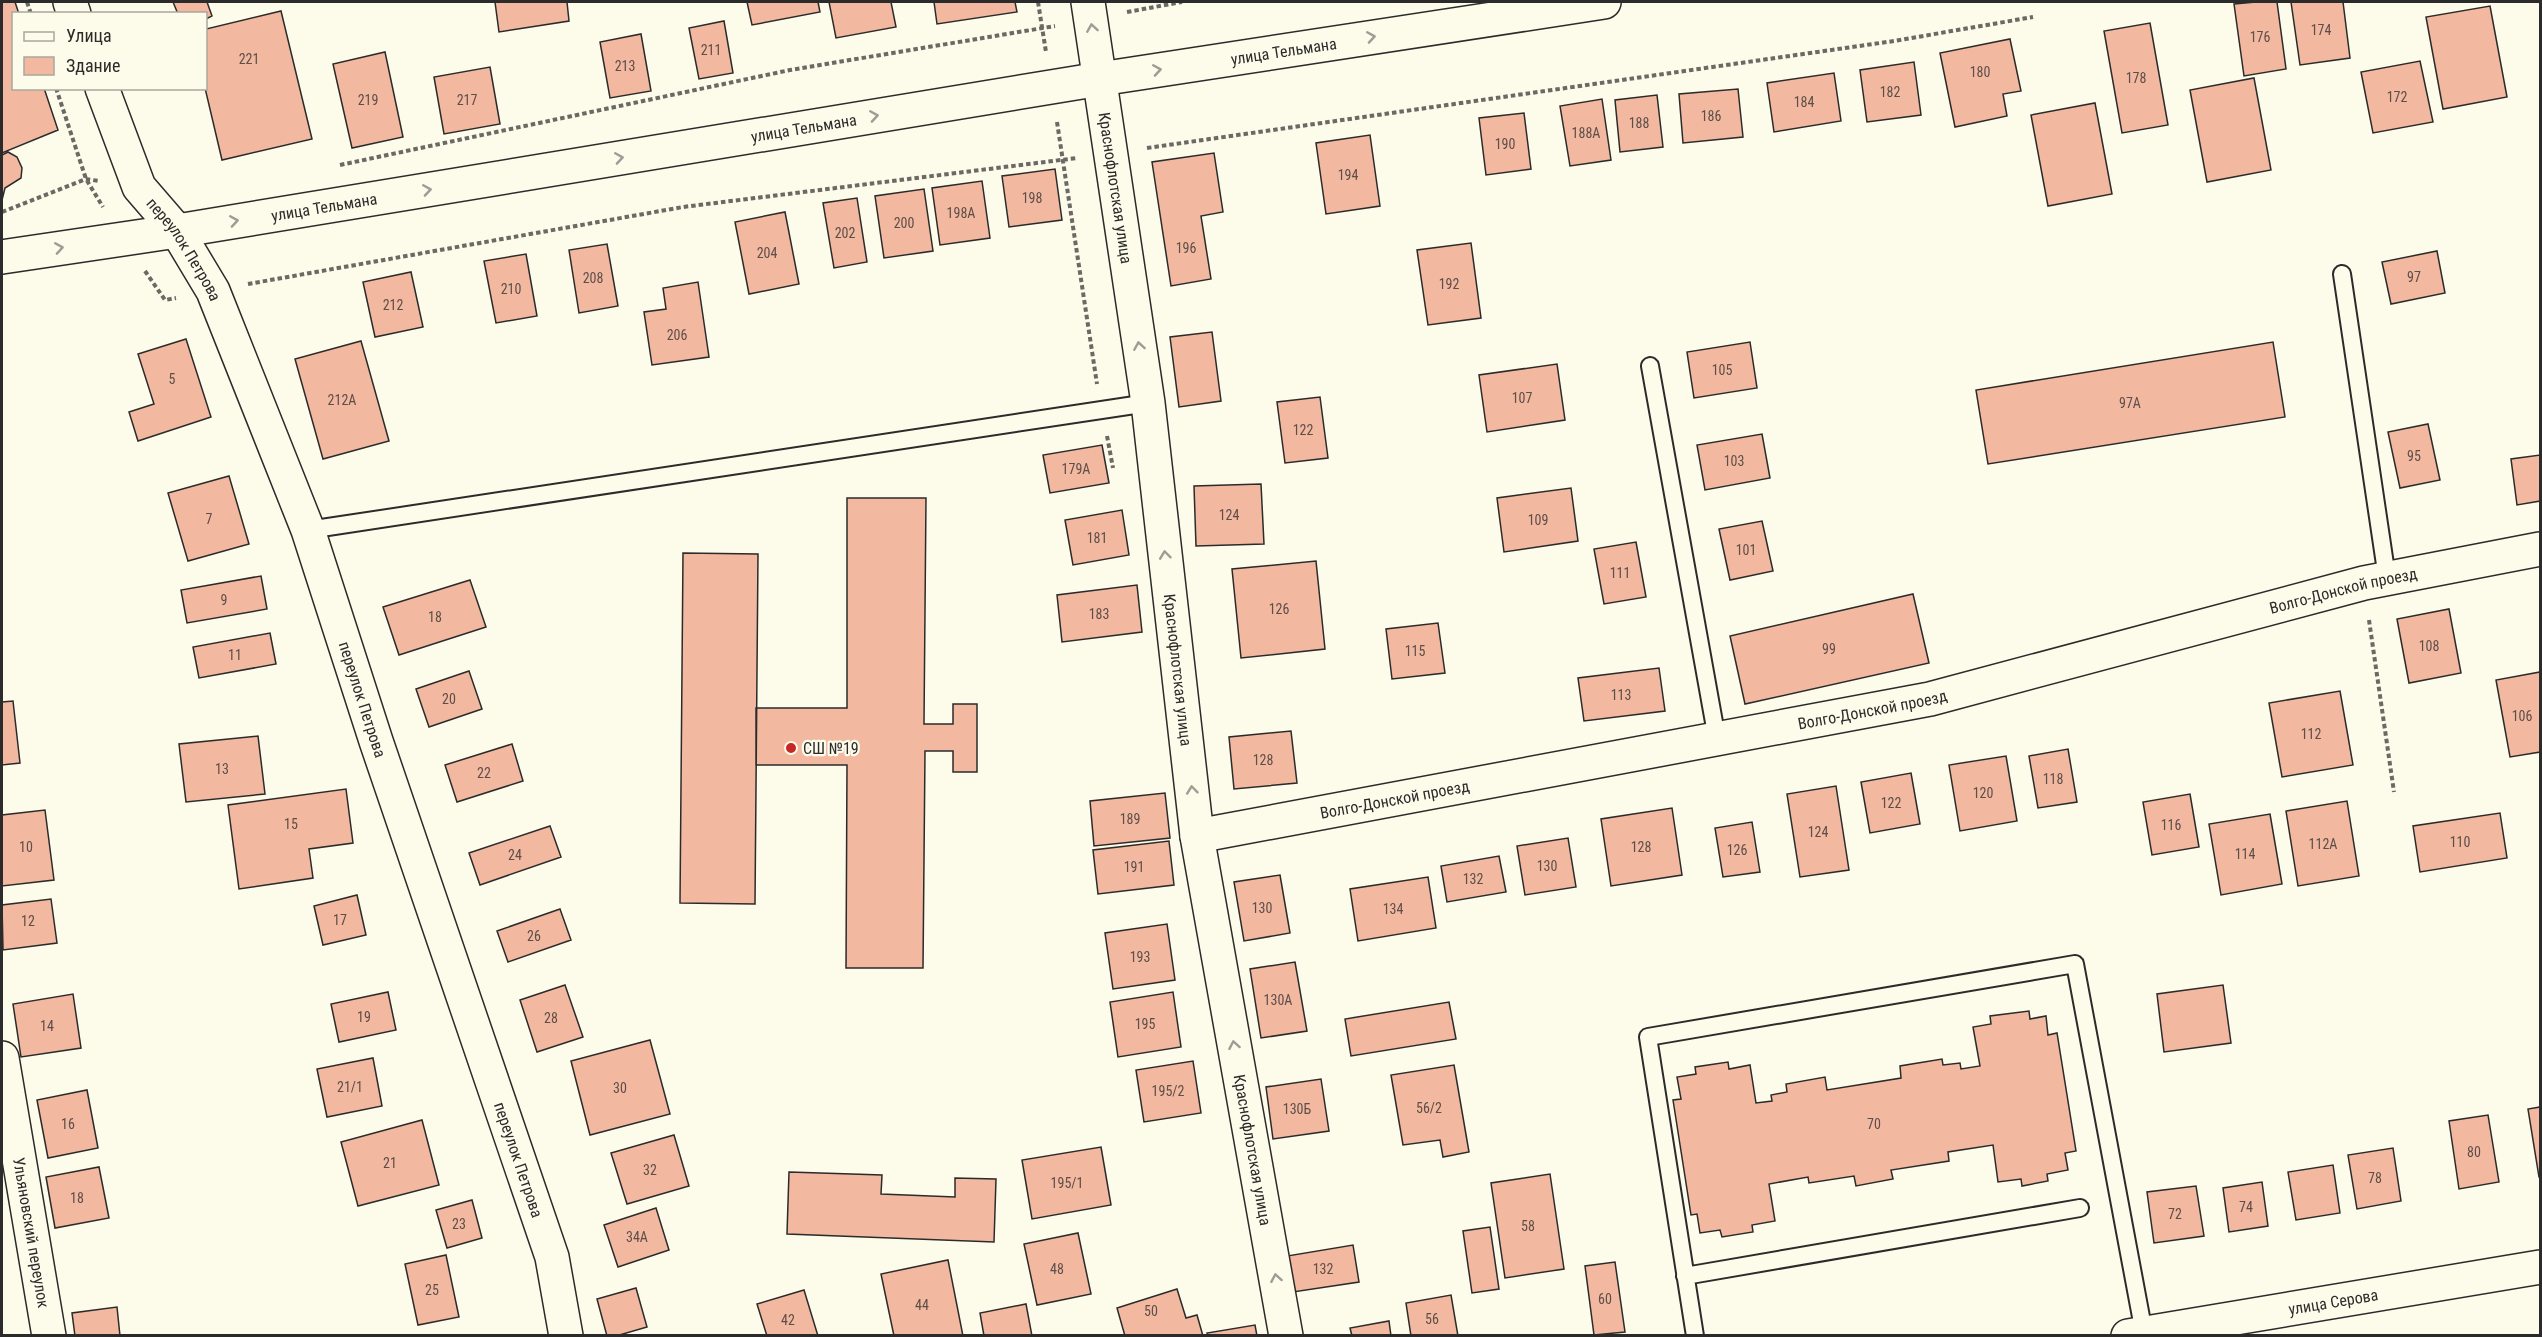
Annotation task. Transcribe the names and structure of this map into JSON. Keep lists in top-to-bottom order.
{
  "streets": {
    "street": [
      "улица Тельмана",
      "Краснофлотская улица",
      "переулок Петрова",
      "Волго-Донской проезд",
      "Ульяновский переулок",
      "улица Серова"
    ]
  },
  "crossings": [
    ["улица Тельмана", "Краснофлотская улица"],
    ["улица Тельмана", "переулок Петрова"],
    ["Краснофлотская улица", "Волго-Донской проезд"]
  ],
  "one_way": ["улица Тельмана", "Краснофлотская улица"],
  "places": ["СШ №19"],
  "house_numbers": [
    "174",
    "176",
    "211",
    "221",
    "213",
    "180",
    "178",
    "182",
    "172",
    "219",
    "217",
    "184",
    "186",
    "188",
    "188А",
    "190",
    "194",
    "198",
    "198А",
    "200",
    "202",
    "196",
    "204",
    "97",
    "208",
    "192",
    "210",
    "212",
    "206",
    "105",
    "5",
    "107",
    "212А",
    "97А",
    "122",
    "95",
    "103",
    "179А",
    "124",
    "7",
    "109",
    "181",
    "101",
    "111",
    "9",
    "126",
    "183",
    "18",
    "108",
    "99",
    "115",
    "11",
    "113",
    "20",
    "106",
    "112",
    "128",
    "13",
    "22",
    "118",
    "120",
    "122",
    "189",
    "15",
    "116",
    "124",
    "110",
    "112А",
    "10",
    "128",
    "126",
    "114",
    "24",
    "130",
    "191",
    "132",
    "130",
    "134",
    "17",
    "12",
    "26",
    "193",
    "130А",
    "19",
    "28",
    "195",
    "14",
    "21/1",
    "30",
    "195/2",
    "56/2",
    "130Б",
    "16",
    "70",
    "80",
    "21",
    "32",
    "78",
    "195/1",
    "18",
    "74",
    "72",
    "23",
    "58",
    "34А",
    "48",
    "132",
    "25",
    "60",
    "44",
    "50",
    "56",
    "42"
  ],
  "legend": ["Улица", "Здание"]
}
